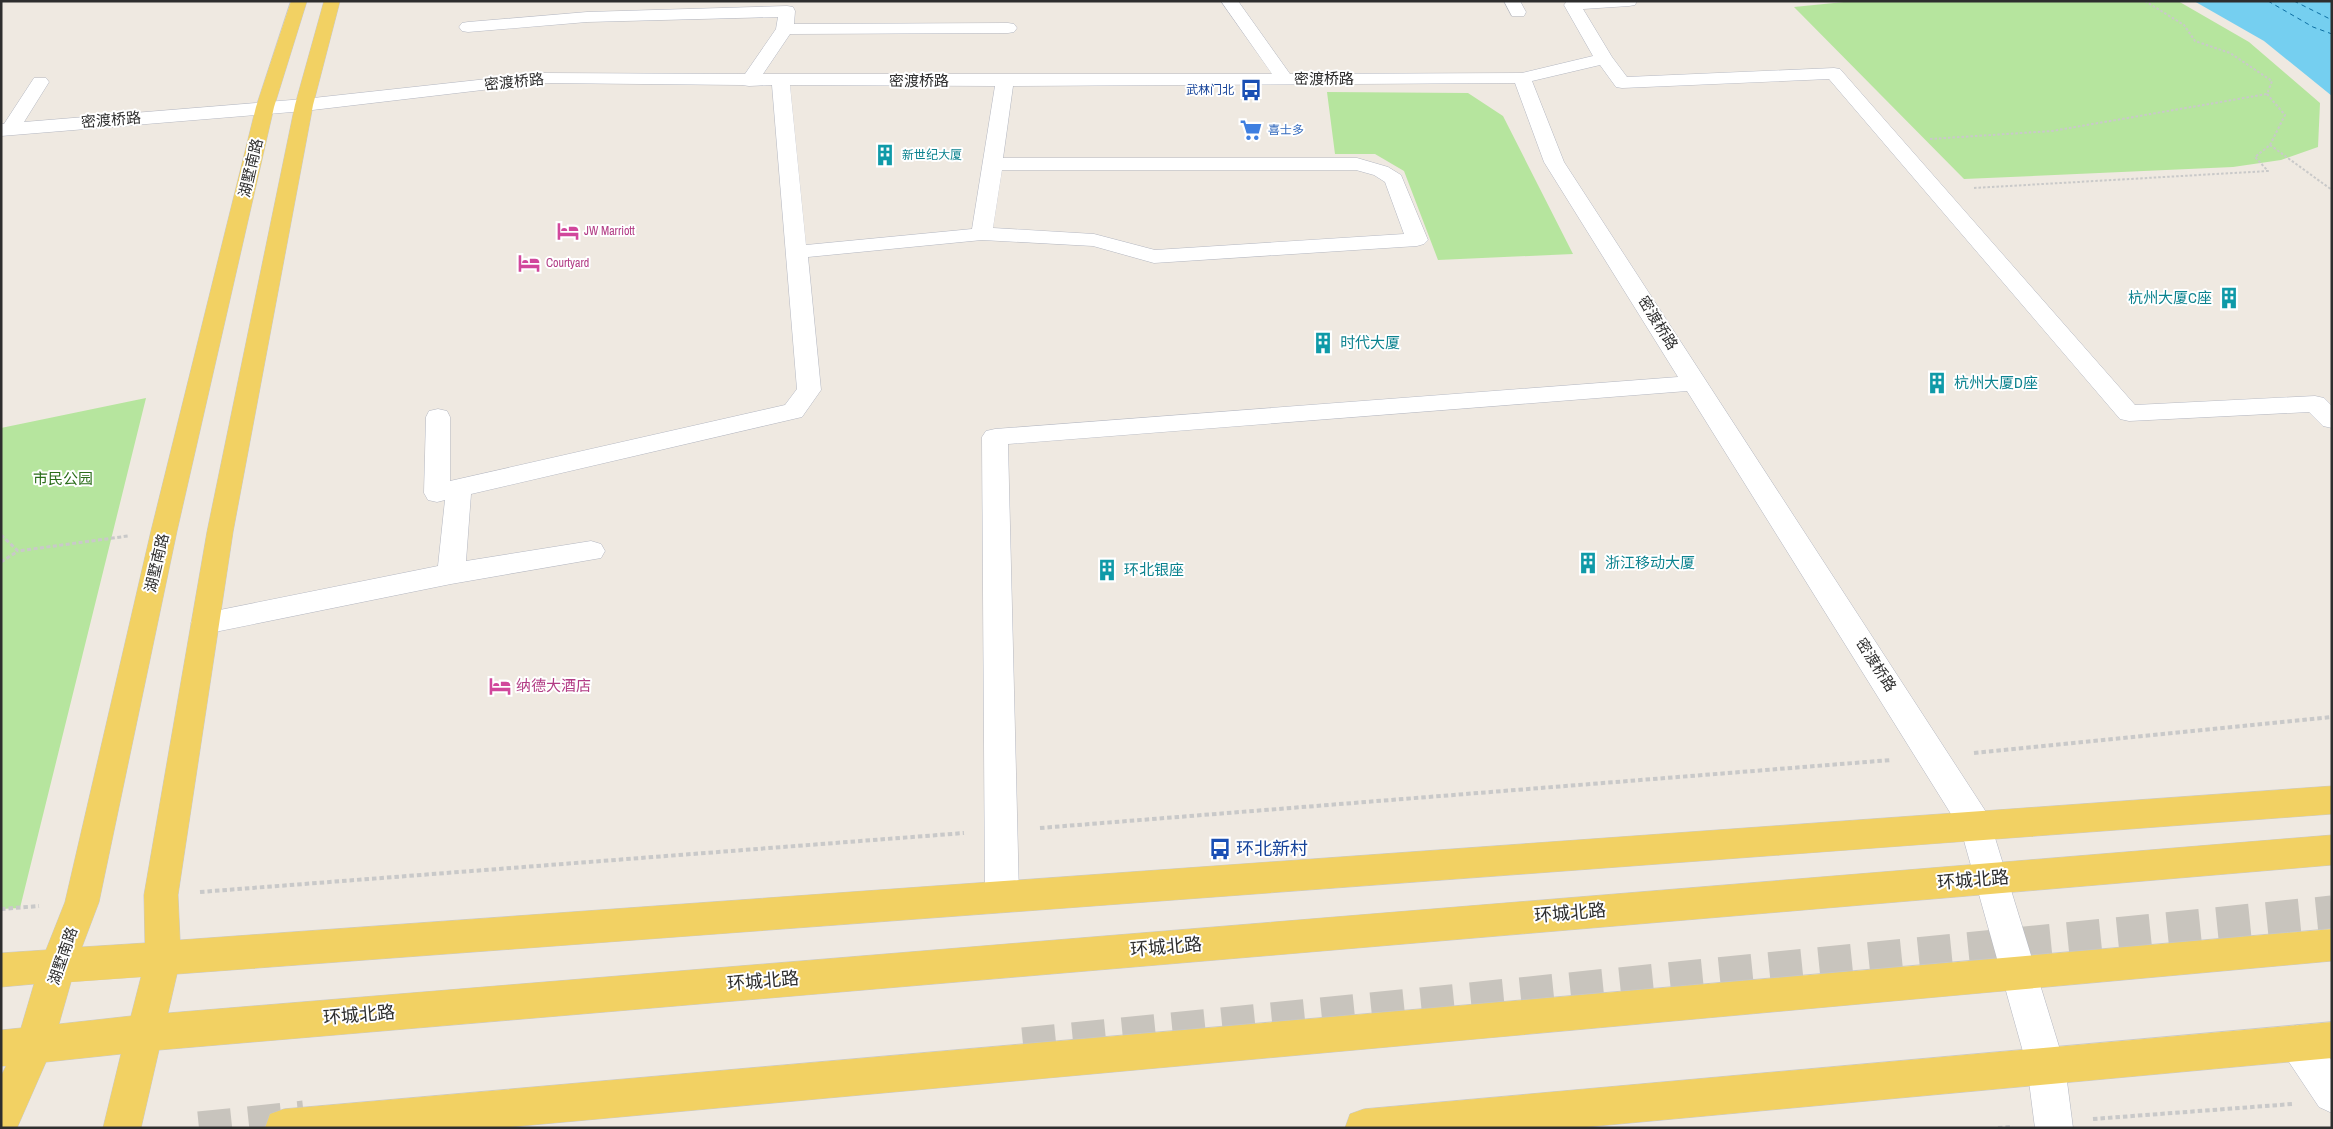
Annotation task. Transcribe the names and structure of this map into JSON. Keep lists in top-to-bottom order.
{
  "streets": {
    "main road": ["湖墅南路", "环城北路"],
    "street": ["密渡桥路"]
  },
  "crossings": [
    ["密渡桥路", "湖墅南路"],
    ["密渡桥路", "环城北路"],
    ["湖墅南路", "环城北路"]
  ],
  "parks": ["市民公园"],
  "places": {
    "bus stop": ["武林门北", "环北新村"],
    "supermarket": ["喜士多"],
    "building": [
      "新世纪大厦",
      "杭州大厦C座",
      "时代大厦",
      "杭州大厦D座",
      "浙江移动大厦",
      "环北银座"
    ],
    "hotel": ["JW Marriott", "Courtyard", "纳德大酒店"]
  }
}
